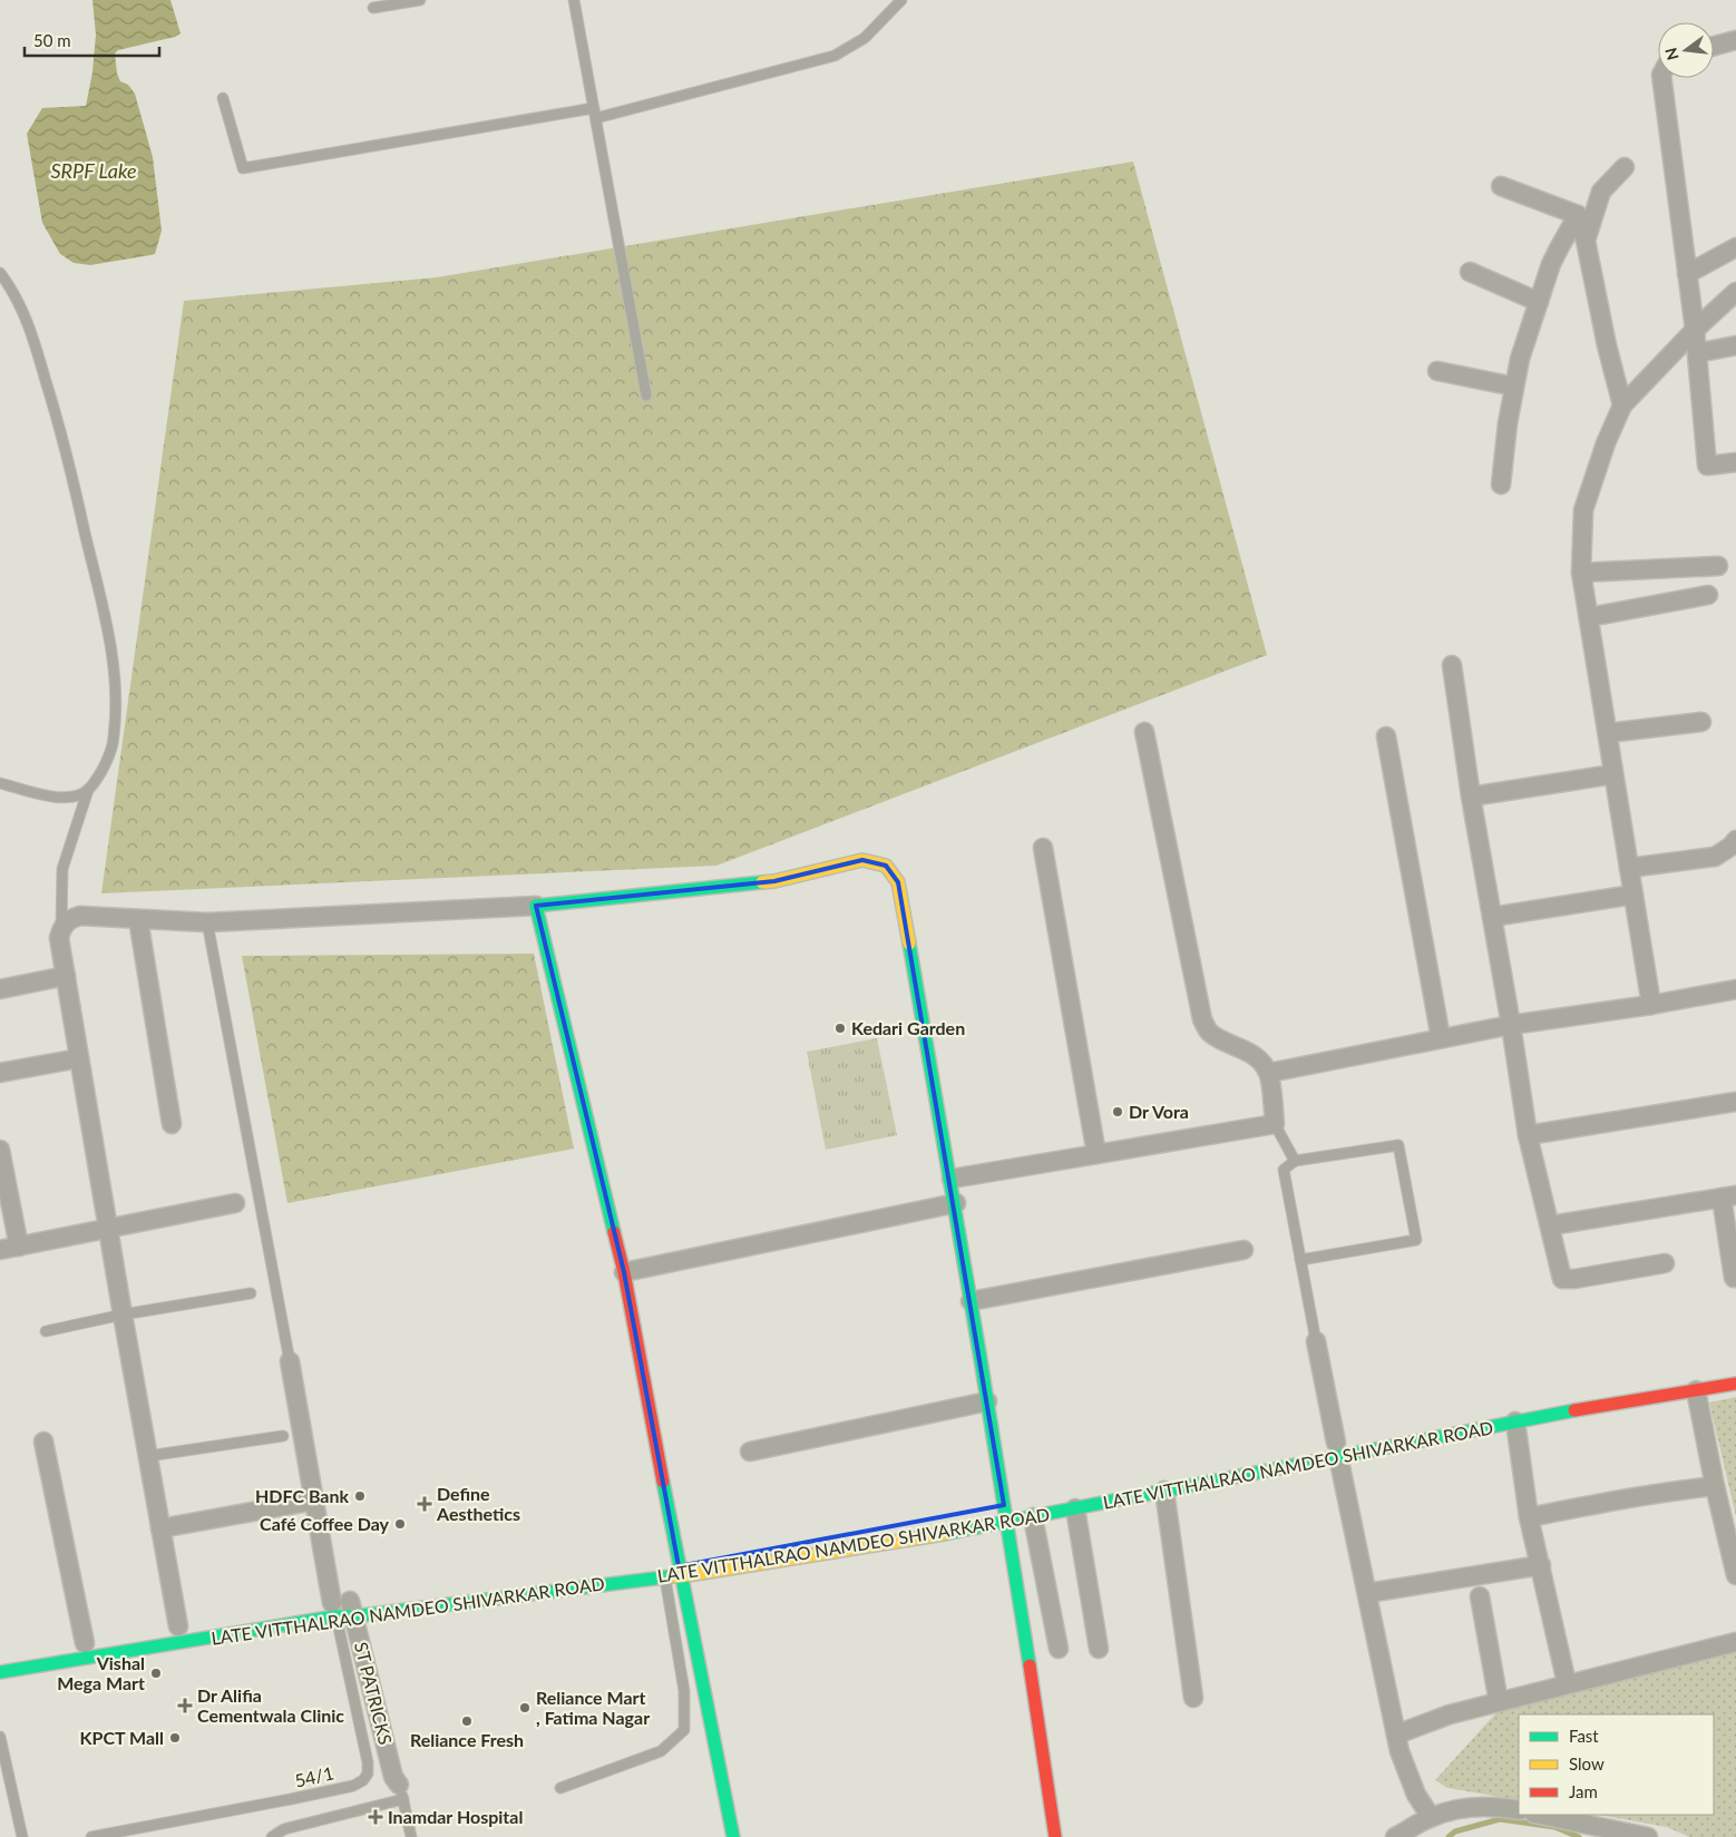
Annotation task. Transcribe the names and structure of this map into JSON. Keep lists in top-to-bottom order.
{
  "streets": {
    "street": ["LATE VITTHALRAO NAMDEO SHIVARKAR ROAD", "ST PATRICKS"],
    "lane": ["54/1"]
  },
  "crossings": [
    ["LATE VITTHALRAO NAMDEO SHIVARKAR ROAD", "ST PATRICKS"],
    ["LATE VITTHALRAO NAMDEO SHIVARKAR ROAD", "54/1"],
    ["ST PATRICKS", "54/1"]
  ],
  "water": ["SRPF Lake"],
  "places": {
    "other": [
      "Kedari Garden",
      "Dr Vora",
      "HDFC Bank",
      "Café Coffee Day",
      "Vishal Mega Mart",
      "Reliance Mart , Fatima Nagar",
      "Reliance Fresh",
      "KPCT Mall"
    ],
    "health": ["Define Aesthetics", "Dr Alifia Cementwala Clinic", "Inamdar Hospital"]
  },
  "legend": ["Fast", "Slow", "Jam"],
  "scale_bar": "50 m",
  "north": "left"
}
